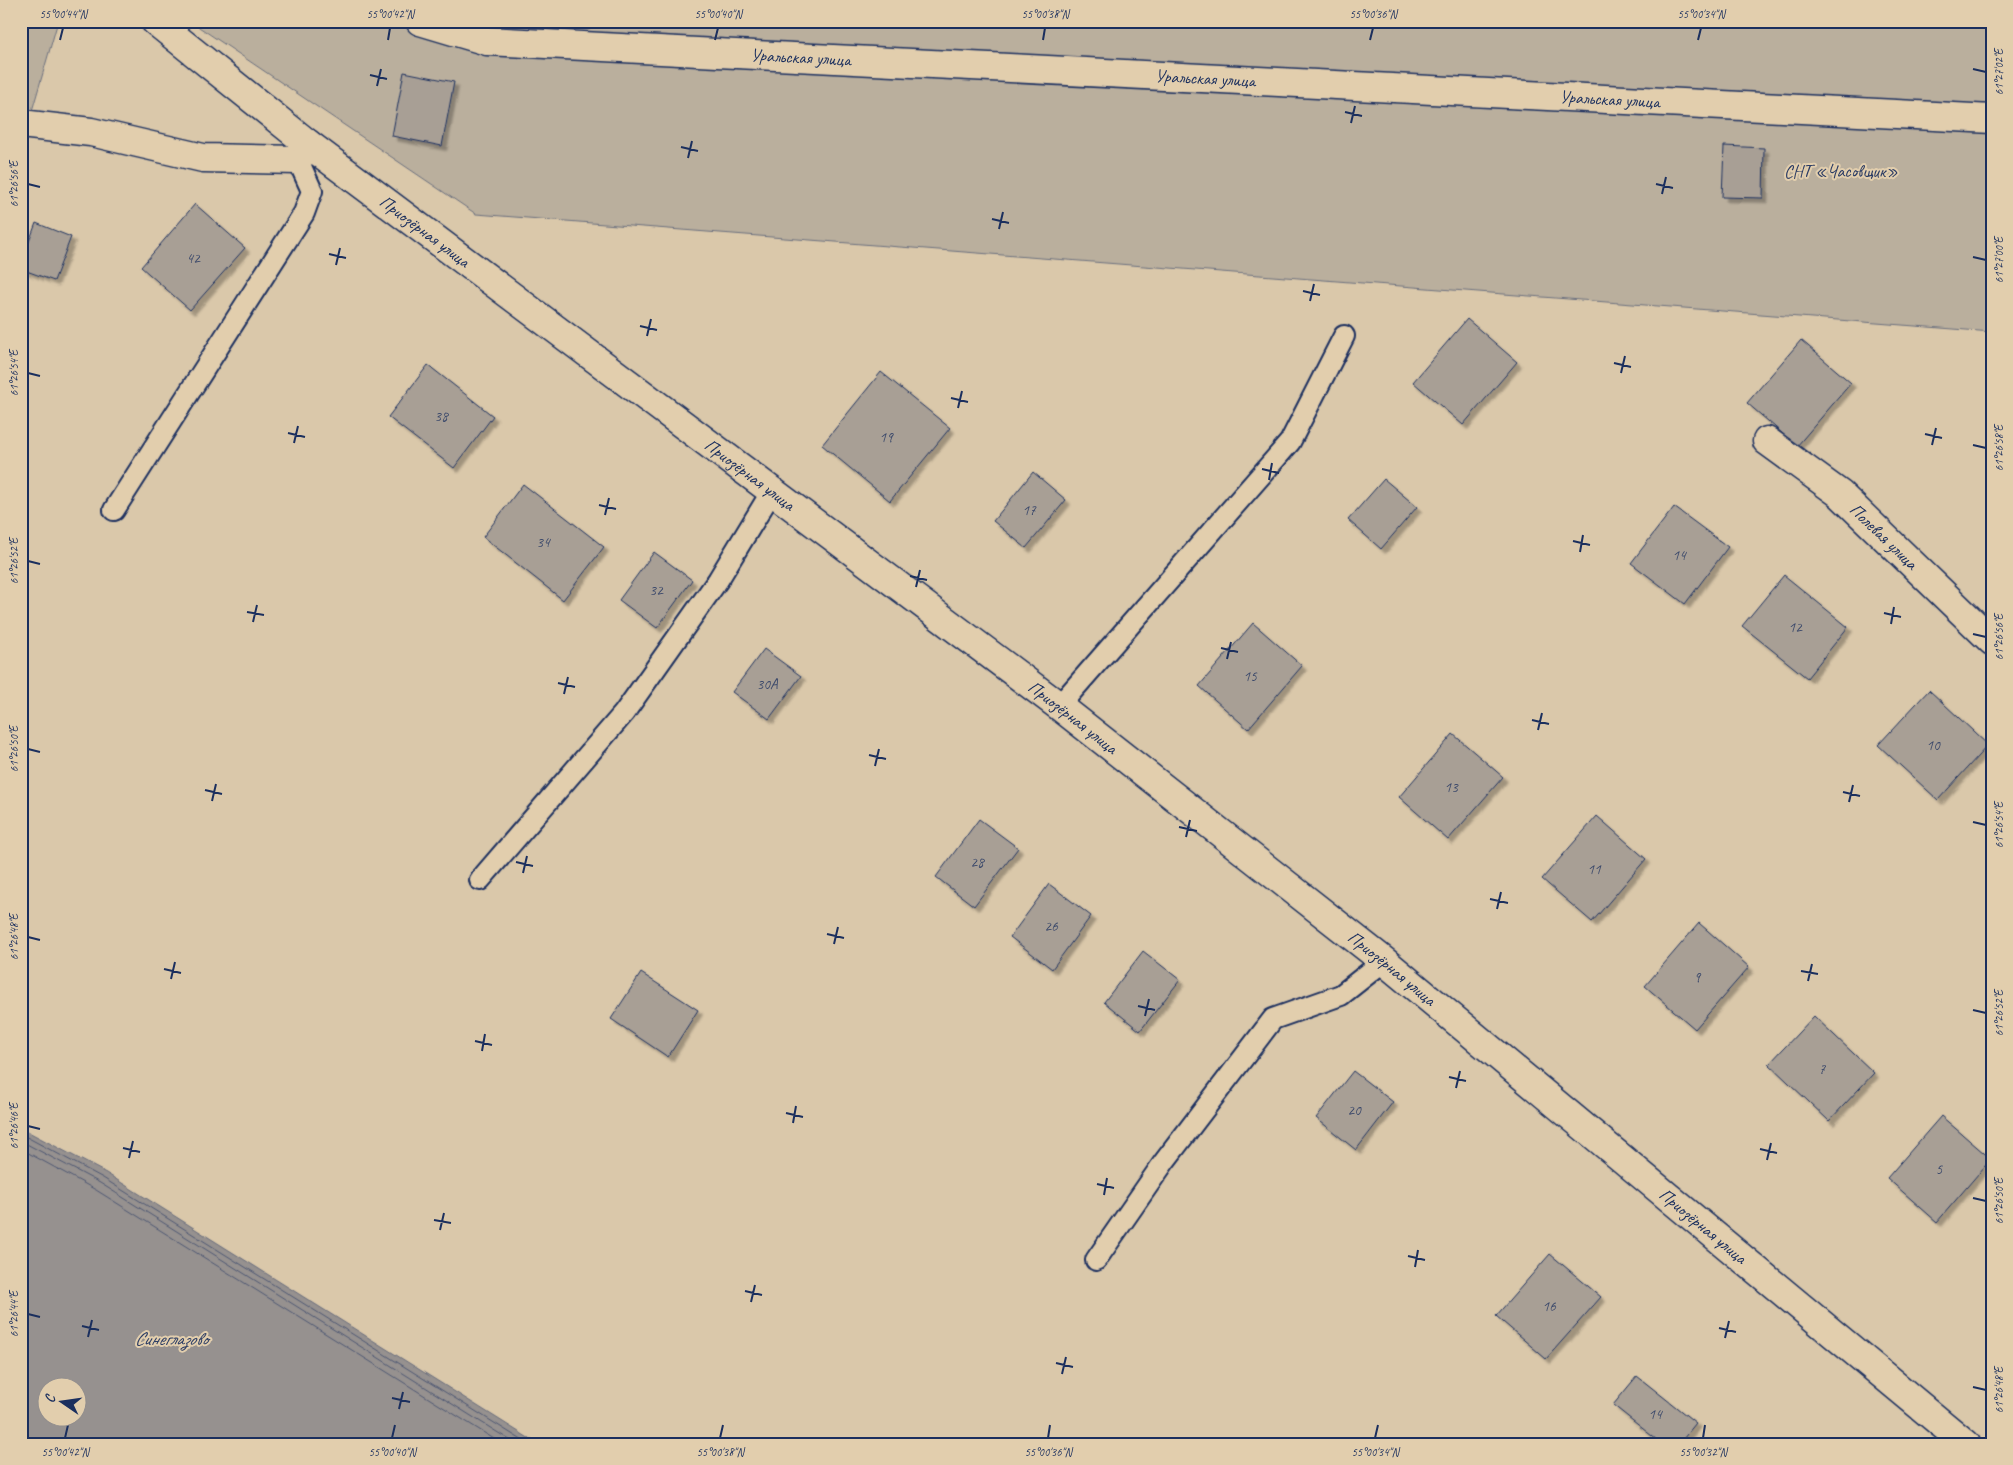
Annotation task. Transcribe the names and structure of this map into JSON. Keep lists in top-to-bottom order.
{
  "streets": {
    "street": ["Уральская улица", "Приозёрная улица", "Полевая улица"]
  },
  "water": ["Синеглазово"],
  "parks": ["СНТ «Часовщик»"],
  "house_numbers": [
    "42",
    "38",
    "19",
    "17",
    "34",
    "14",
    "32",
    "12",
    "15",
    "30А",
    "10",
    "13",
    "28",
    "11",
    "26",
    "9",
    "7",
    "20",
    "5",
    "16",
    "14"
  ],
  "north": "left",
  "coordinates": [
    "55°00'44\"N",
    "55°00'42\"N",
    "55°00'40\"N",
    "55°00'38\"N",
    "55°00'36\"N",
    "55°00'34\"N",
    "61°27'02\"E",
    "61°26'56\"E",
    "61°27'00\"E",
    "61°26'54\"E",
    "61°26'58\"E",
    "61°26'52\"E",
    "61°26'50\"E",
    "61°26'48\"E",
    "61°26'46\"E",
    "61°26'44\"E",
    "55°00'32\"N"
  ]
}
